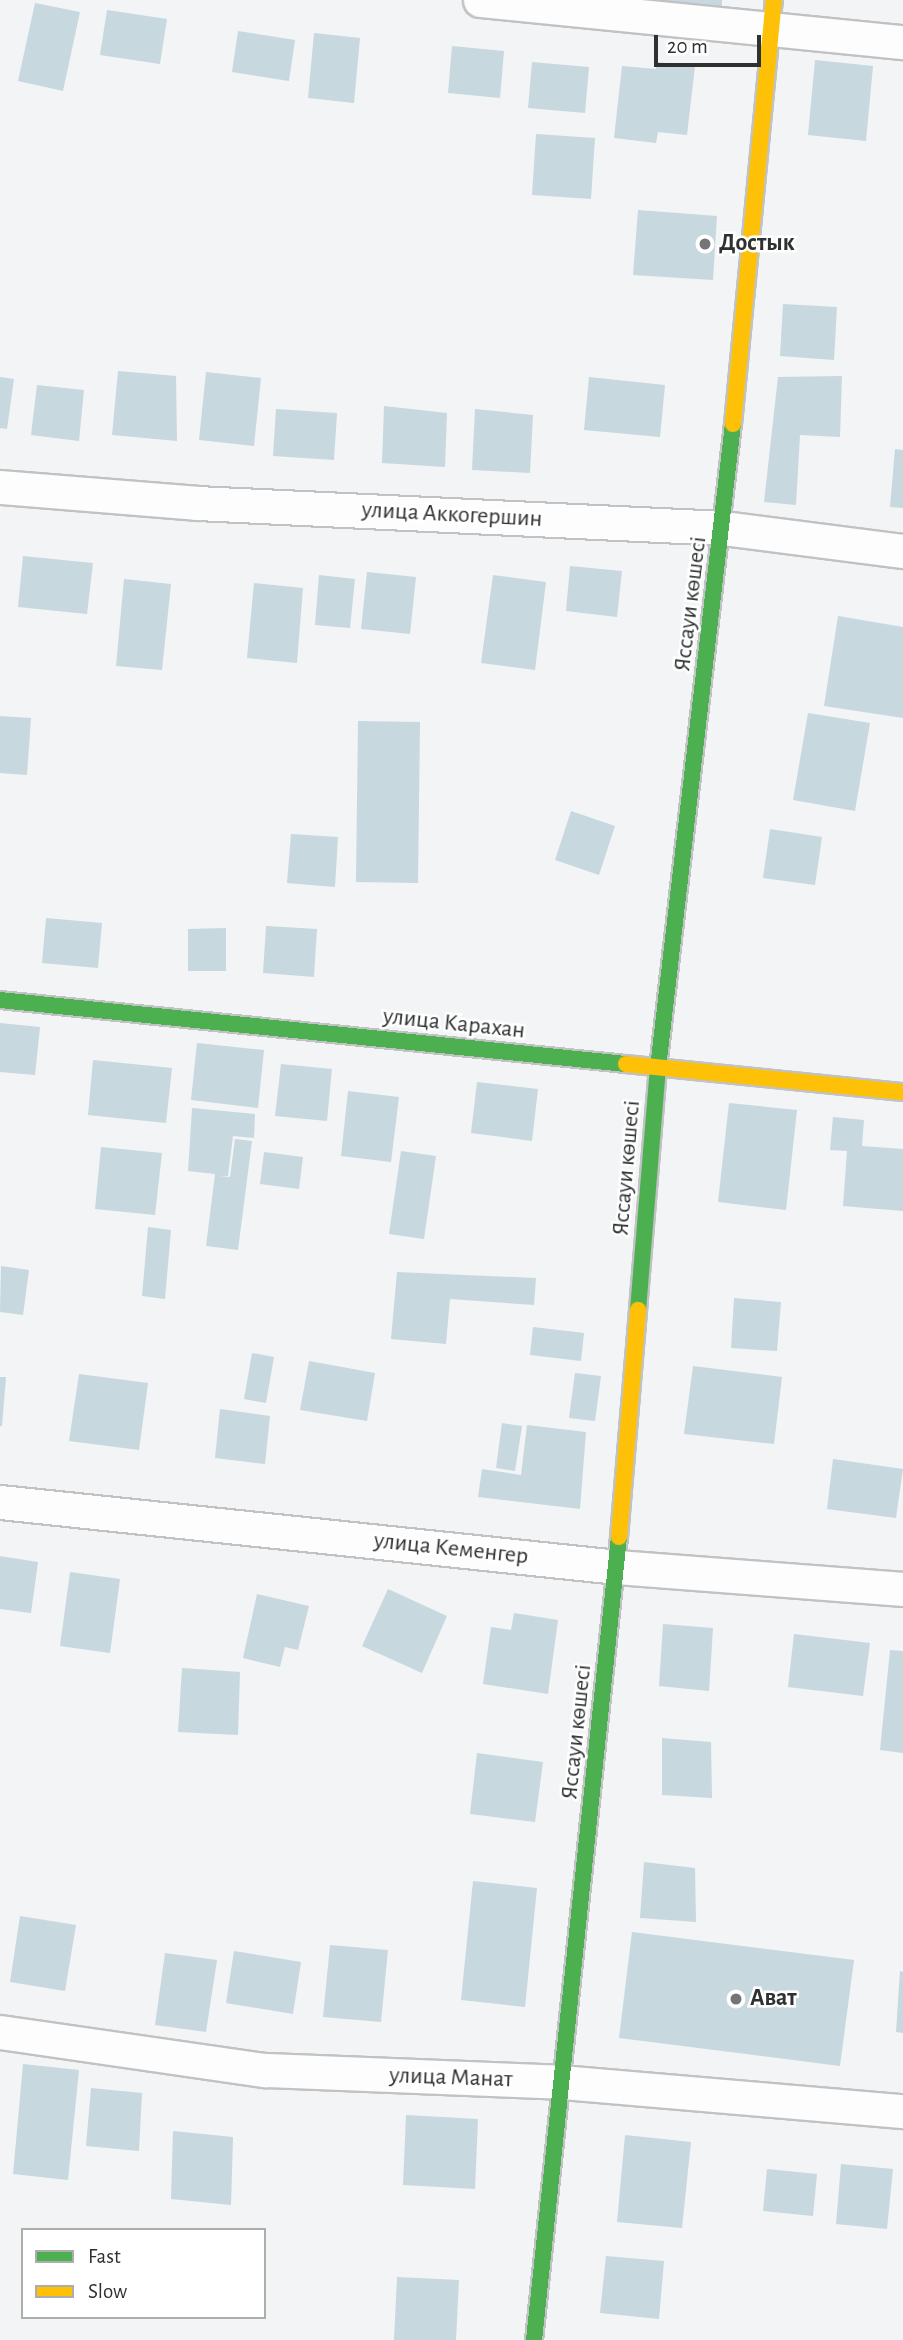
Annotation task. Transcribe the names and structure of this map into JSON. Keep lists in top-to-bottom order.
{
  "streets": {
    "main road": ["Яссауи көшесі", "улица Карахан"],
    "street": ["улица Аккогершин", "улица Кеменгер", "улица Манат"]
  },
  "crossings": [
    ["улица Аккогершин", "Яссауи көшесі"],
    ["Яссауи көшесі", "улица Карахан"],
    ["Яссауи көшесі", "улица Кеменгер"],
    ["Яссауи көшесі", "улица Манат"]
  ],
  "places": ["Достык", "Ават"],
  "legend": ["Fast", "Slow"],
  "scale_bar": "20 m"
}
